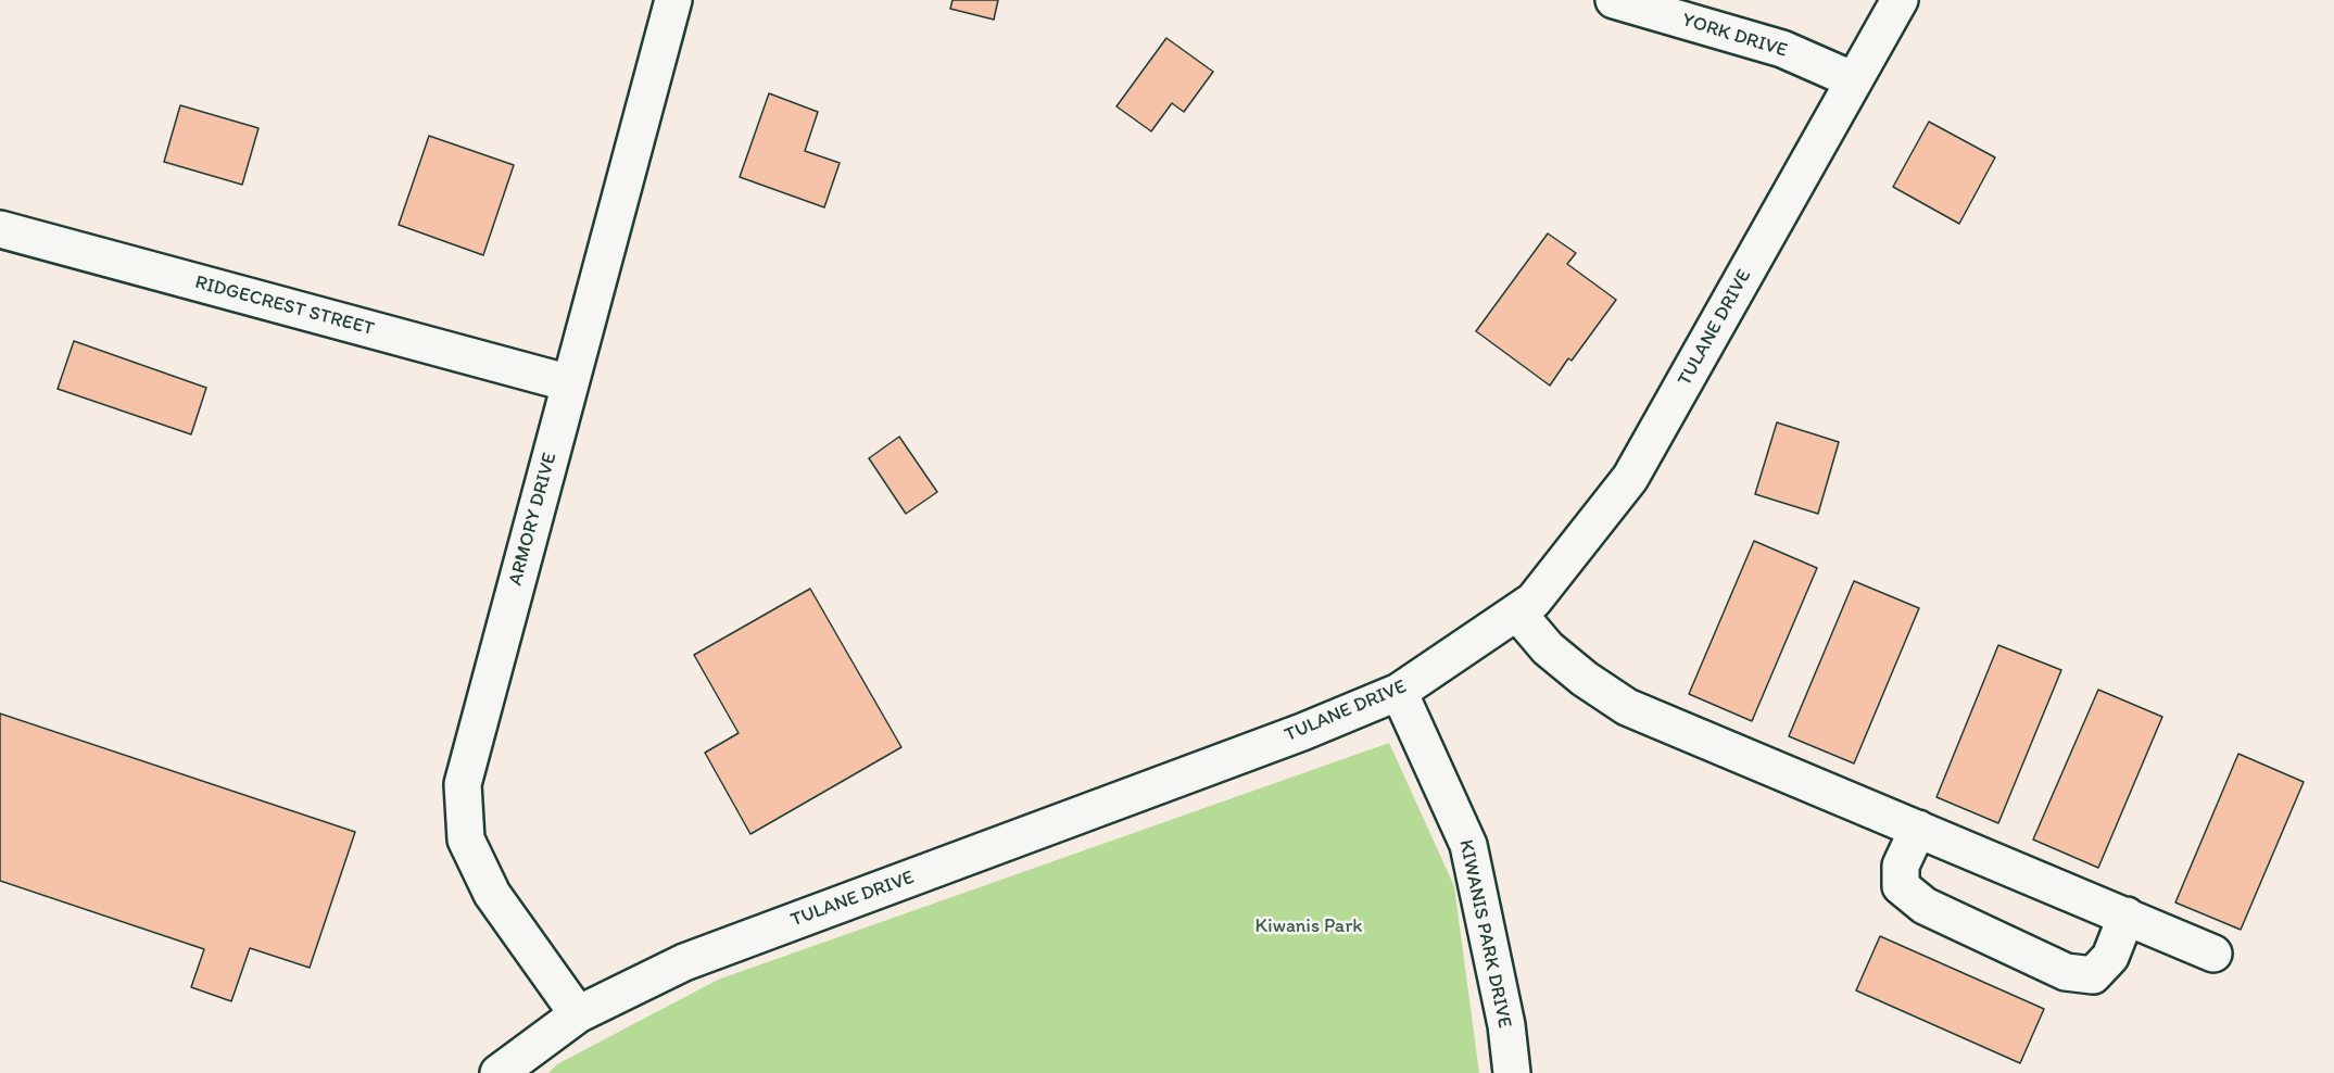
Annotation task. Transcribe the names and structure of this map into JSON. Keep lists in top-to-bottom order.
{
  "streets": {
    "street": [
      "YORK DRIVE",
      "RIDGECREST STREET",
      "TULANE DRIVE",
      "ARMORY DRIVE",
      "KIWANIS PARK DRIVE"
    ]
  },
  "crossings": [
    ["YORK DRIVE", "TULANE DRIVE"],
    ["RIDGECREST STREET", "ARMORY DRIVE"],
    ["TULANE DRIVE", "ARMORY DRIVE"],
    ["TULANE DRIVE", "KIWANIS PARK DRIVE"]
  ],
  "parks": ["Kiwanis Park"]
}
